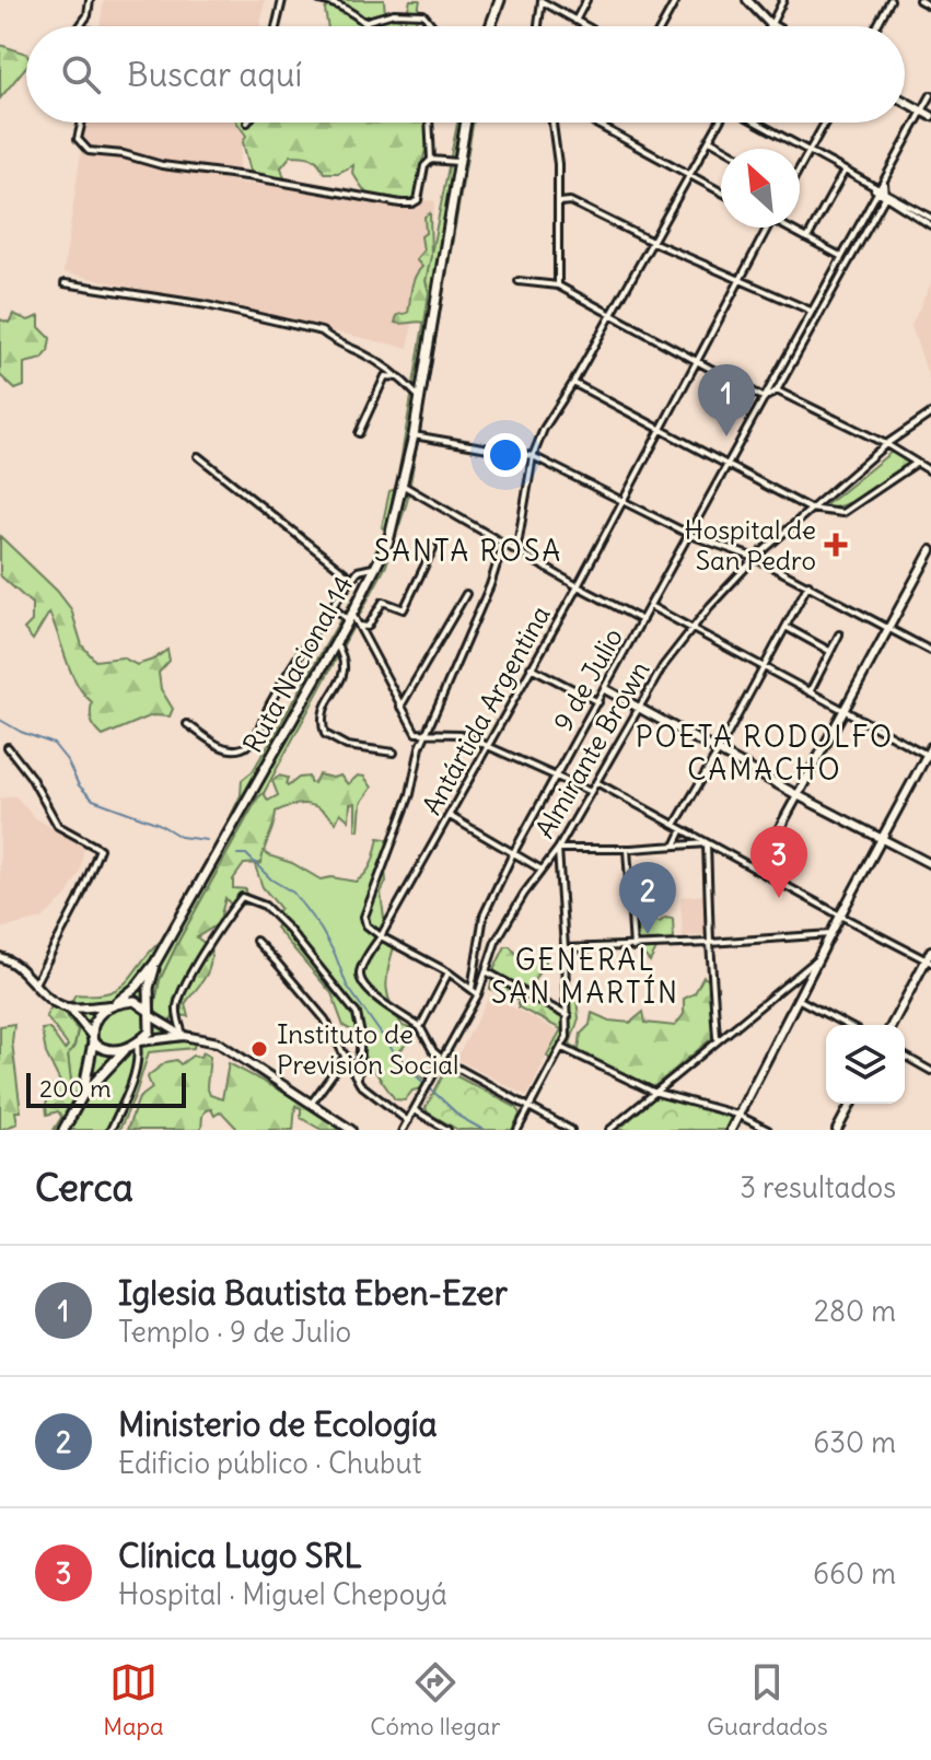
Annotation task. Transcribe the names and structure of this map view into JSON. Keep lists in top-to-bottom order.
{
  "streets": {
    "highway": ["Ruta Nacional 14"],
    "street": ["9 de Julio", "Antártida Argentina", "Almirante Brown"]
  },
  "districts": ["SANTA ROSA", "POETA RODOLFO CAMACHO", "GENERAL SAN MARTÍN"],
  "places": {
    "health": ["Hospital de San Pedro"],
    "other": ["Instituto de Previsión Social"]
  },
  "scale_bar": "200 m",
  "north": "top left",
  "page": {
    "search": "Buscar aquí",
    "pins": ["1", "3", "2"],
    "scale": "200 m",
    "heading": ["Cerca", "3 resultados"],
    "list": [
      {
        "mark": "1",
        "name": "Iglesia Bautista Eben-Ezer",
        "note": "Templo · 9 de Julio",
        "value": "280 m"
      },
      {
        "mark": "2",
        "name": "Ministerio de Ecología",
        "note": "Edificio público · Chubut",
        "value": "630 m"
      },
      {
        "mark": "3",
        "name": "Clínica Lugo SRL",
        "note": "Hospital · Miguel Chepoyá",
        "value": "660 m"
      }
    ],
    "nav": ["Mapa", "Cómo llegar", "Guardados"]
  }
}
